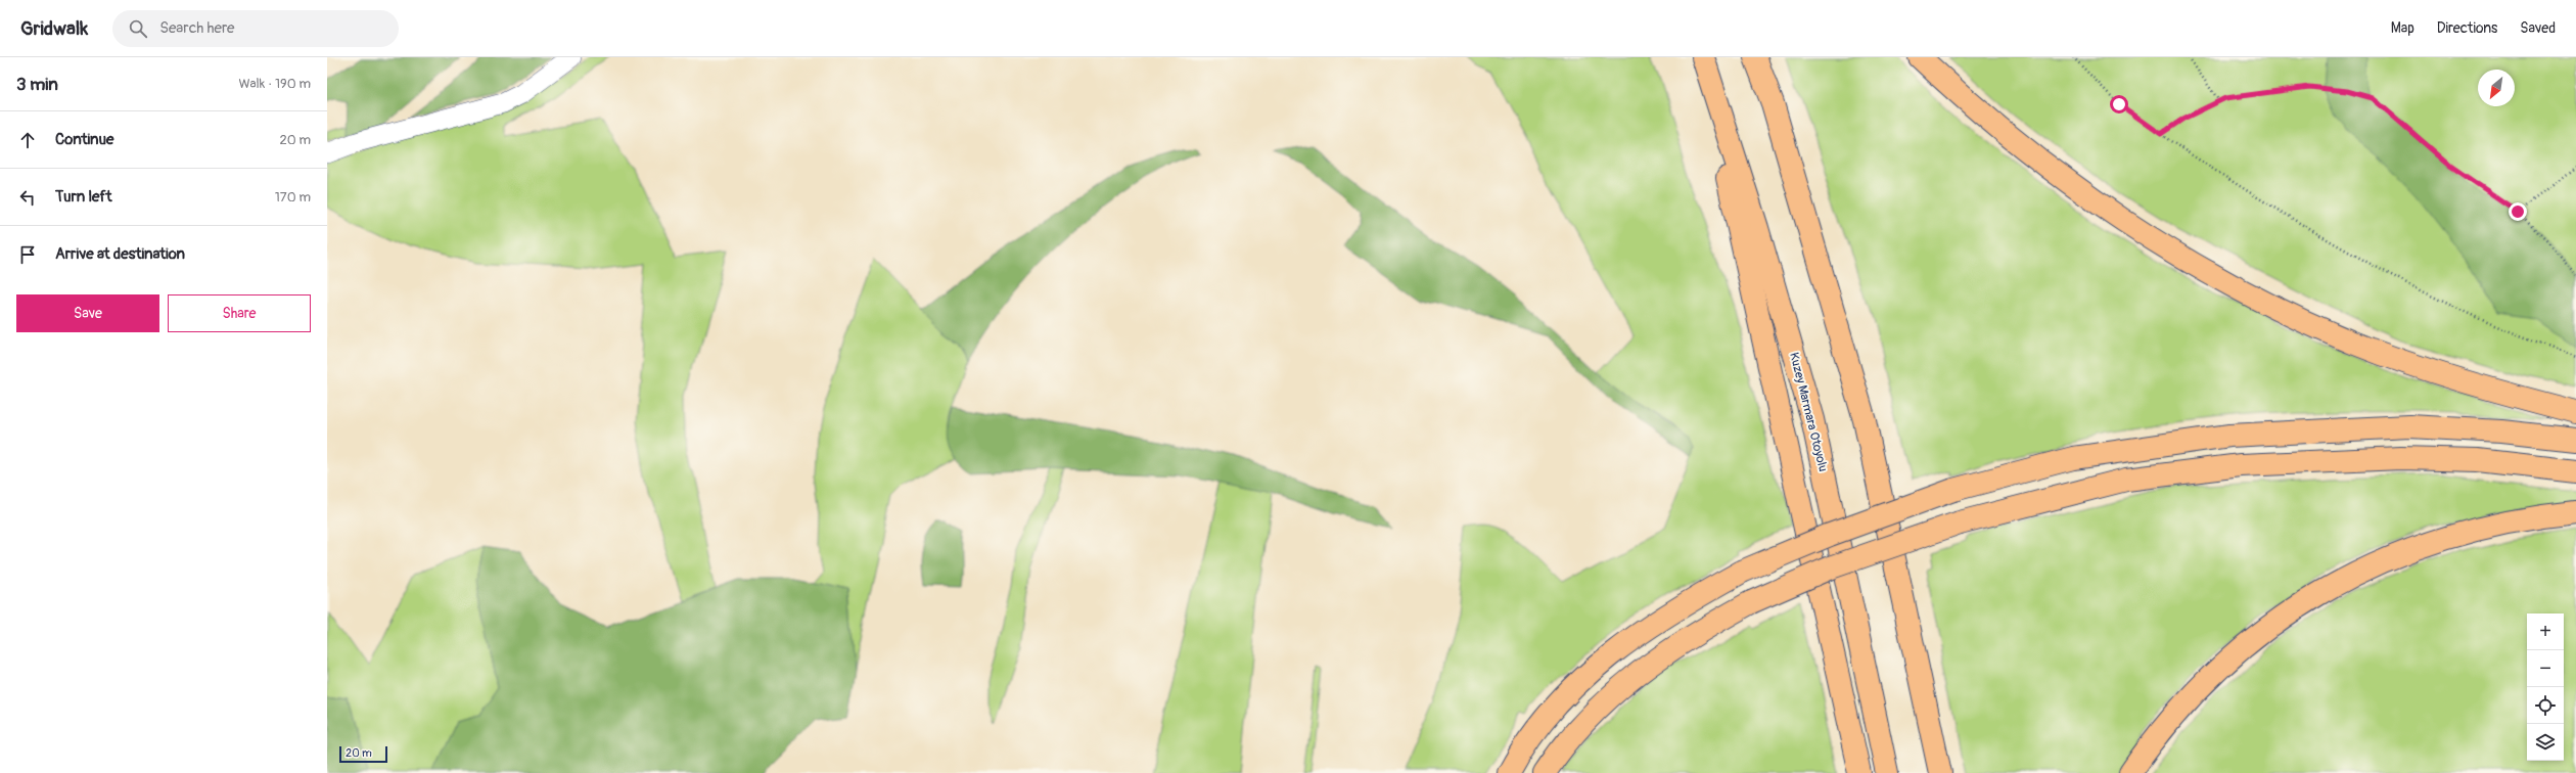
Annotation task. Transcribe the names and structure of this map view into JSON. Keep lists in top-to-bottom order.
{
  "streets": {
    "highway": ["Kuzey Marmara Otoyolu"]
  },
  "scale_bar": "20 m",
  "north": "bottom left",
  "page": {
    "header": "Gridwalk",
    "search": "Search here",
    "nav": ["Map", "Directions", "Saved"],
    "heading": ["3 min", "Walk · 190 m"],
    "list": [
      ["Continue", "20 m"],
      ["Turn left", "170 m"],
      "Arrive at destination"
    ],
    "buttons": ["Save", "Share"],
    "map_buttons": ["+", "−"],
    "scale": "20 m"
  }
}
